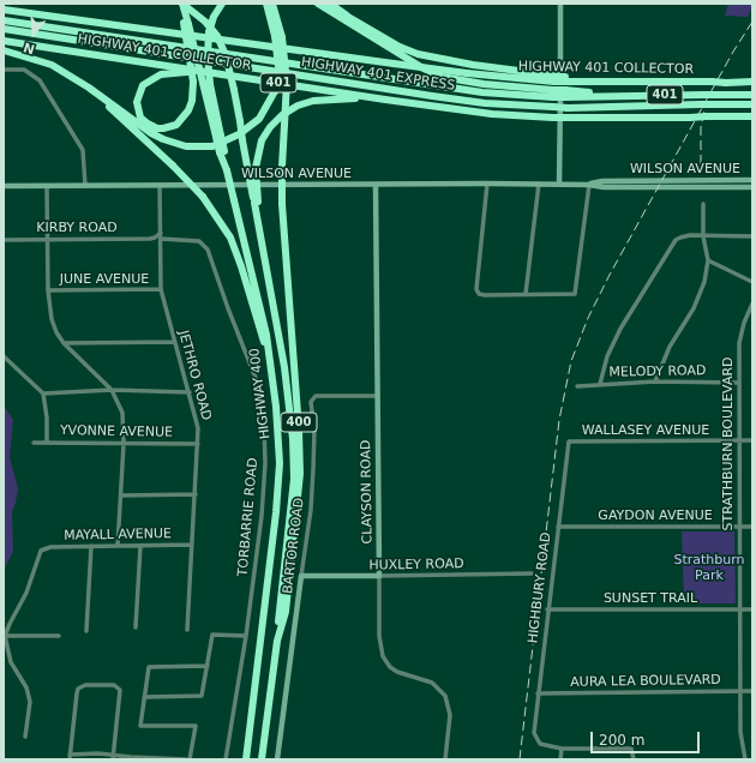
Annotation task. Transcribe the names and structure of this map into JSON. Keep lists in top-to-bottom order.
{
  "streets": {
    "highway": [
      "HIGHWAY 401 COLLECTOR",
      "HIGHWAY 401 EXPRESS",
      "401",
      "HIGHWAY 400",
      "400"
    ],
    "main road": [
      "WILSON AVENUE",
      "CLAYSON ROAD",
      "BARTOR ROAD",
      "HUXLEY ROAD"
    ],
    "street": [
      "KIRBY ROAD",
      "JUNE AVENUE",
      "MELODY ROAD",
      "JETHRO ROAD",
      "WALLASEY AVENUE",
      "YVONNE AVENUE",
      "STRATHBURN BOULEVARD",
      "GAYDON AVENUE",
      "TORBARRIE ROAD",
      "MAYALL AVENUE",
      "HIGHBURY ROAD",
      "SUNSET TRAIL",
      "AURA LEA BOULEVARD"
    ]
  },
  "crossings": [
    ["HIGHWAY 401 EXPRESS", "401"],
    ["WILSON AVENUE", "JETHRO ROAD"],
    ["WILSON AVENUE", "CLAYSON ROAD"],
    ["KIRBY ROAD", "JETHRO ROAD"],
    ["JUNE AVENUE", "JETHRO ROAD"],
    ["MELODY ROAD", "STRATHBURN BOULEVARD"],
    ["JETHRO ROAD", "YVONNE AVENUE"],
    ["JETHRO ROAD", "TORBARRIE ROAD"],
    ["JETHRO ROAD", "MAYALL AVENUE"],
    ["WALLASEY AVENUE", "STRATHBURN BOULEVARD"],
    ["WALLASEY AVENUE", "HIGHBURY ROAD"],
    ["STRATHBURN BOULEVARD", "GAYDON AVENUE"],
    ["STRATHBURN BOULEVARD", "SUNSET TRAIL"],
    ["STRATHBURN BOULEVARD", "AURA LEA BOULEVARD"],
    ["CLAYSON ROAD", "BARTOR ROAD"],
    ["CLAYSON ROAD", "HUXLEY ROAD"],
    ["GAYDON AVENUE", "HIGHBURY ROAD"],
    ["BARTOR ROAD", "HUXLEY ROAD"],
    ["HIGHBURY ROAD", "SUNSET TRAIL"],
    ["HIGHBURY ROAD", "AURA LEA BOULEVARD"]
  ],
  "parks": ["Strathburn Park"],
  "scale_bar": "200 m",
  "north": "bottom"
}
